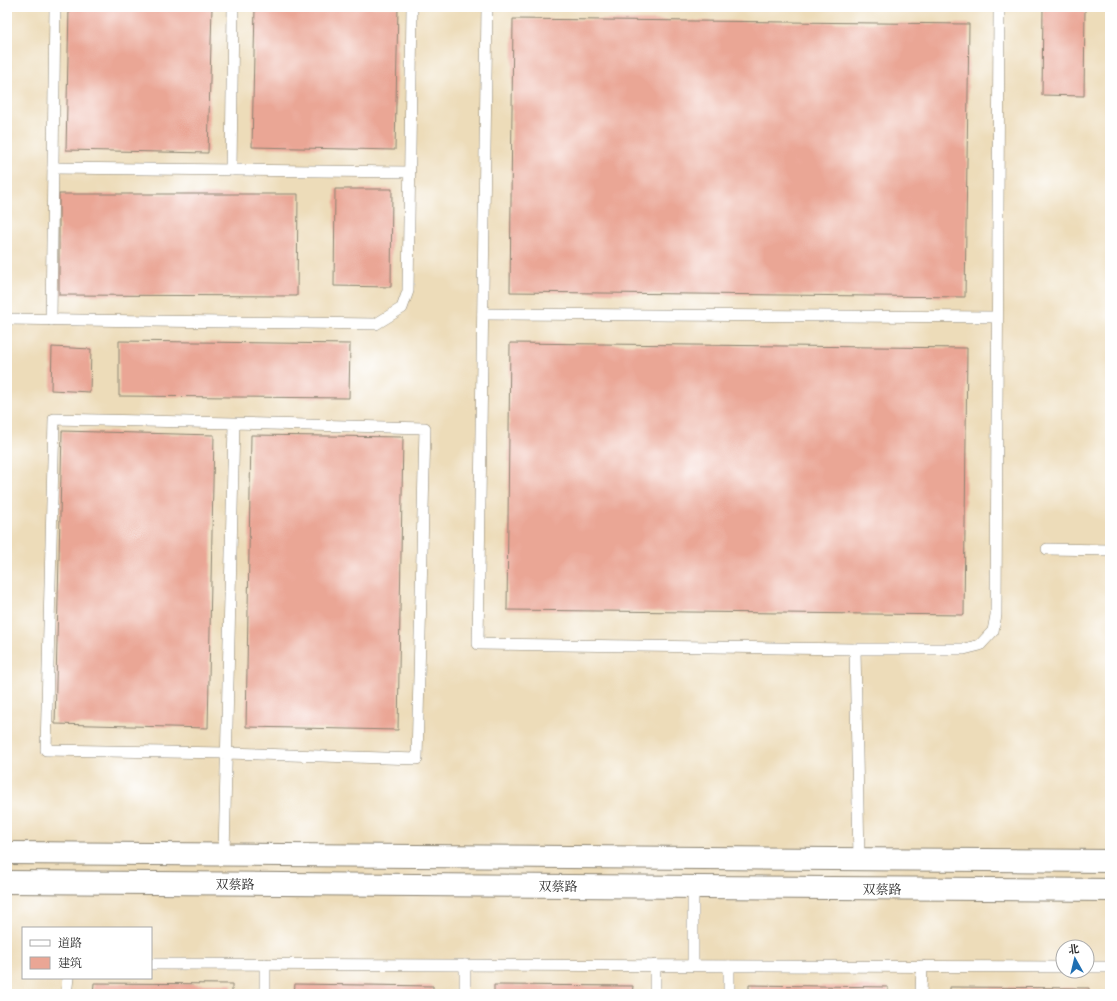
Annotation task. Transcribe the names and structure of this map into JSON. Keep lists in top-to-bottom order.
{
  "streets": {
    "street": ["双蔡路"]
  },
  "legend": ["道路", "建筑"],
  "north": "top"
}
